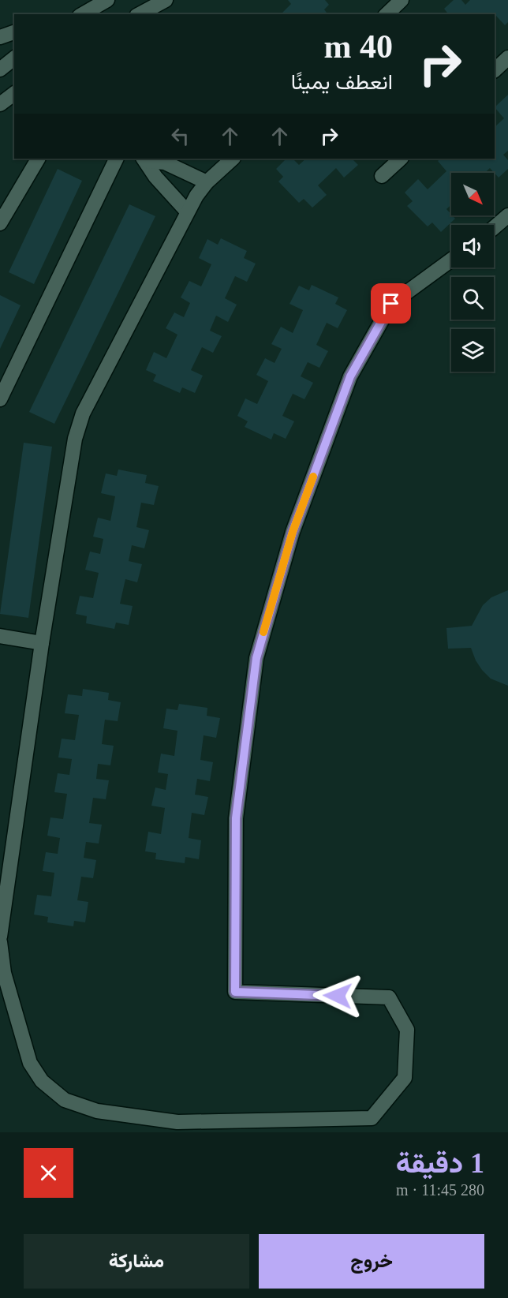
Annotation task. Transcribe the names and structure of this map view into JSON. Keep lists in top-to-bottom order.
{
  "north": "bottom right",
  "page": {
    "turn": ["40 m", "انعطف يمينًا"],
    "heading": ["1 دقيقة", "280 m · 11:45"],
    "buttons": ["خروج", "مشاركة"]
  }
}
